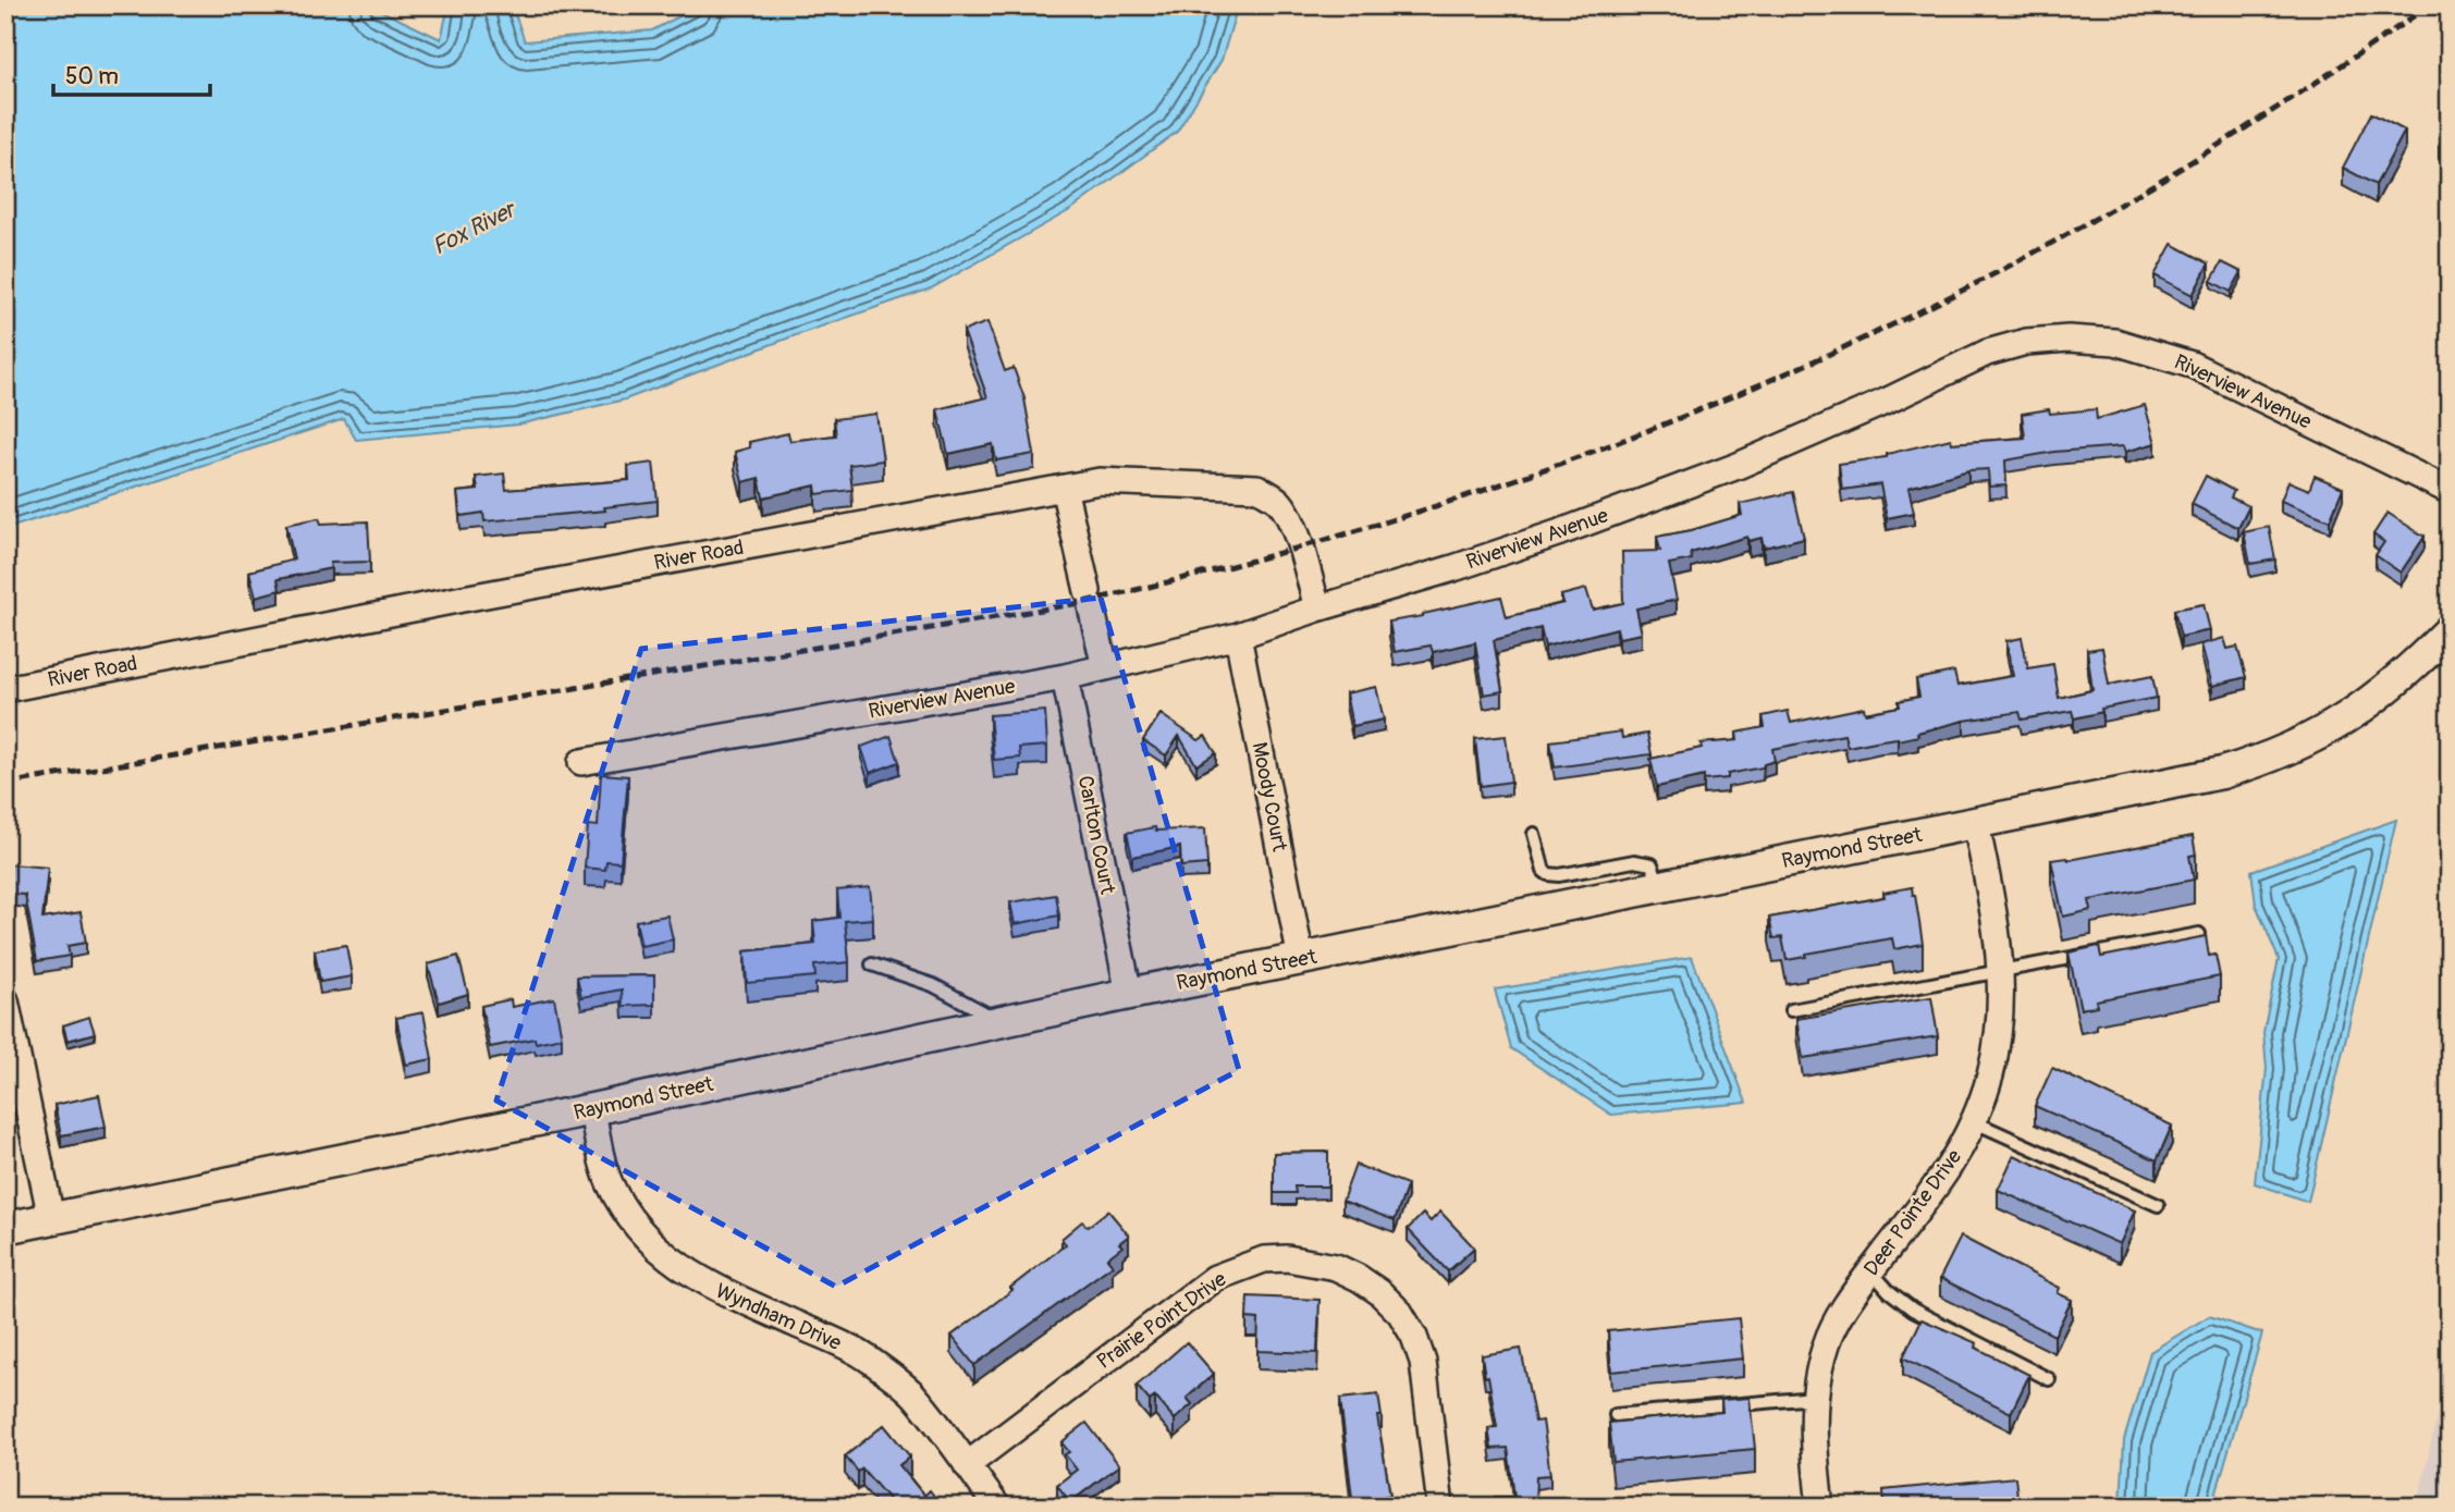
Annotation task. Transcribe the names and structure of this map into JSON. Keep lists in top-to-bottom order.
{
  "streets": {
    "street": [
      "Riverview Avenue",
      "River Road",
      "Moody Court",
      "Carlton Court",
      "Raymond Street",
      "Deer Pointe Drive",
      "Wyndham Drive",
      "Prairie Point Drive"
    ]
  },
  "crossings": [
    ["Riverview Avenue", "River Road"],
    ["Riverview Avenue", "Moody Court"],
    ["Riverview Avenue", "Carlton Court"],
    ["Moody Court", "Raymond Street"],
    ["Carlton Court", "Raymond Street"],
    ["Raymond Street", "Deer Pointe Drive"],
    ["Raymond Street", "Wyndham Drive"],
    ["Wyndham Drive", "Prairie Point Drive"]
  ],
  "water": ["Fox River"],
  "scale_bar": "50 m"
}
